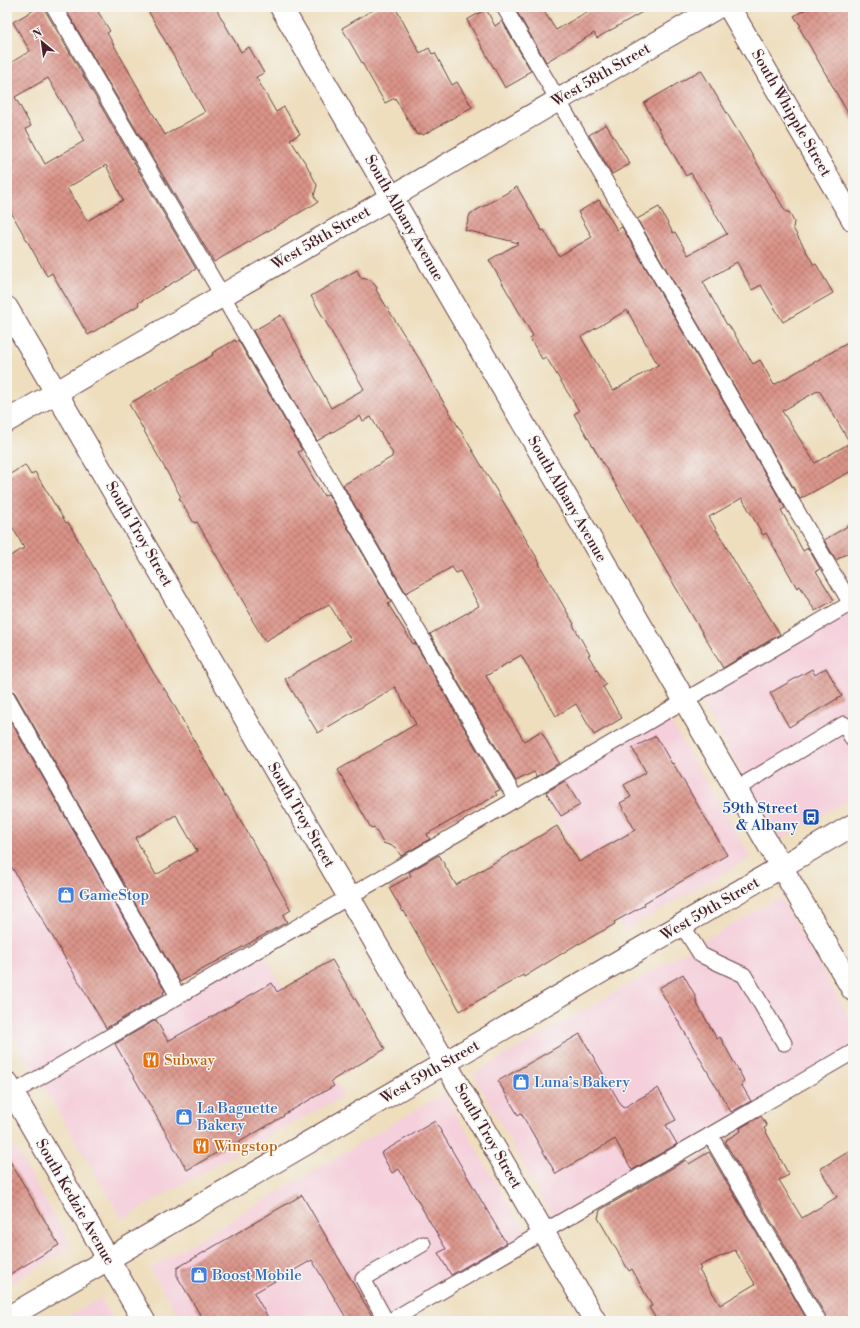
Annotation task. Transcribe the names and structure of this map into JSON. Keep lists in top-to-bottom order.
{
  "streets": {
    "street": [
      "West 58th Street",
      "South Whipple Street",
      "South Albany Avenue",
      "South Troy Street",
      "West 59th Street",
      "South Kedzie Avenue"
    ]
  },
  "crossings": [
    ["West 58th Street", "South Albany Avenue"],
    ["West 58th Street", "South Troy Street"],
    ["South Albany Avenue", "West 59th Street"],
    ["South Troy Street", "West 59th Street"],
    ["West 59th Street", "South Kedzie Avenue"]
  ],
  "places": {
    "bus stop": ["59th Street & Albany"],
    "shop": [
      "GameStop",
      "Luna’s Bakery",
      "La Baguette Bakery",
      "Boost Mobile"
    ],
    "restaurant": ["Subway", "Wingstop"]
  },
  "north": "top left"
}
